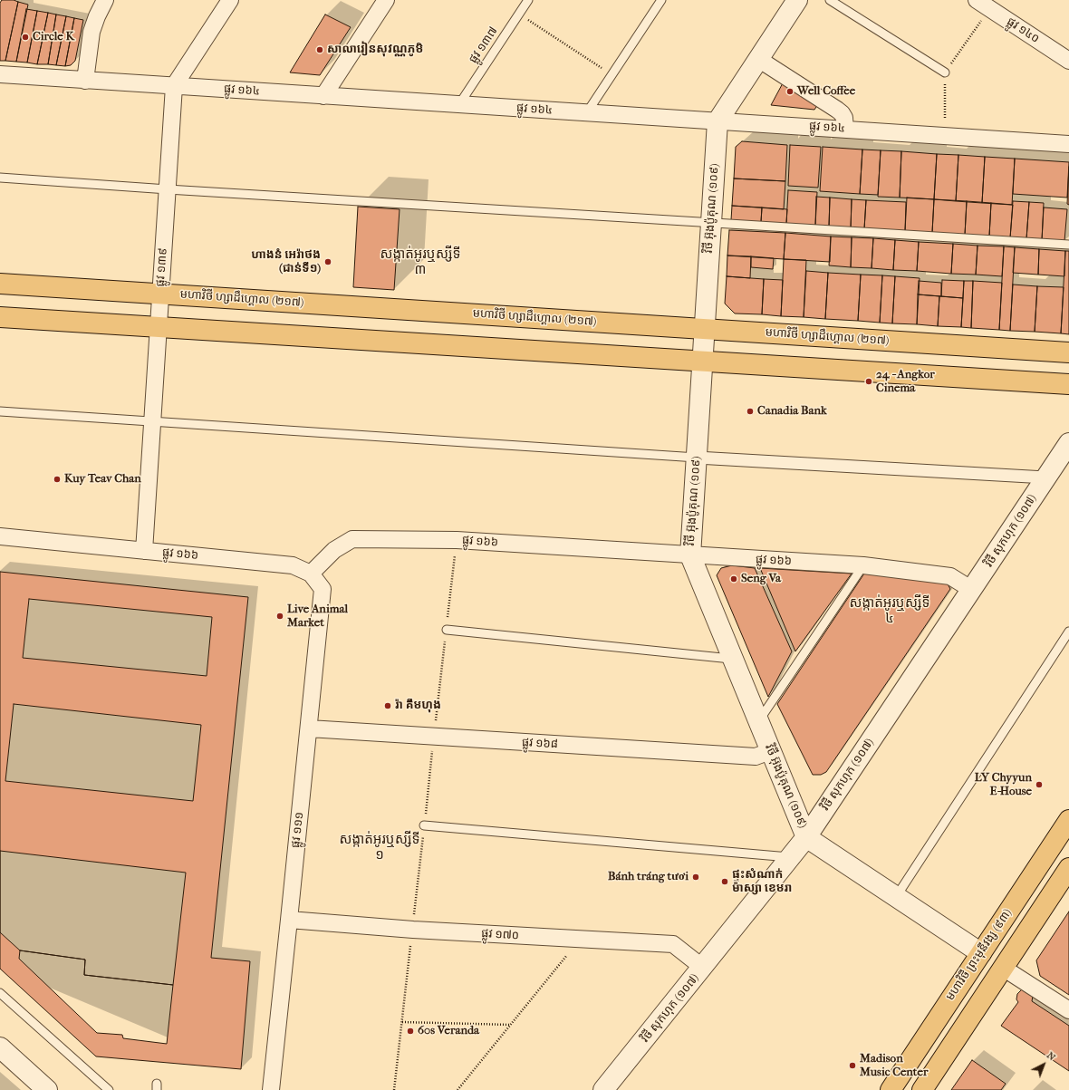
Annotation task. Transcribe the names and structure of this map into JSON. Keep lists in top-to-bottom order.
{
  "streets": {
    "main road": ["មហាវិថី ហ្សាដឹហ្គោល (២១៧)", "មហាវិថី ព្រះមុនីវង្ស (៩៣)"],
    "street": [
      "ផ្លូវ ១៤០",
      "ផ្លូវ ១៦៤",
      "វិថី អ៊ុងប៉ូគុណ (១០៩)",
      "ផ្លូវ ១៣៩",
      "វិថី សុកហុក (១០៧)",
      "ផ្លូវ ១៦៦",
      "ផ្លូវ ១៦៨",
      "ផ្លូវ ១១១",
      "ផ្លូវ ១៧០"
    ],
    "lane": ["ផ្លូវ ១៣៧"]
  },
  "crossings": [
    ["ផ្លូវ ១៣៧", "ផ្លូវ ១៦៤"],
    ["ផ្លូវ ១៦៤", "វិថី អ៊ុងប៉ូគុណ (១០៩)"],
    ["ផ្លូវ ១៦៤", "ផ្លូវ ១៣៩"],
    ["វិថី អ៊ុងប៉ូគុណ (១០៩)", "មហាវិថី ហ្សាដឹហ្គោល (២១៧)"],
    ["វិថី អ៊ុងប៉ូគុណ (១០៩)", "វិថី សុកហុក (១០៧)"],
    ["វិថី អ៊ុងប៉ូគុណ (១០៩)", "ផ្លូវ ១៦៦"],
    ["វិថី អ៊ុងប៉ូគុណ (១០៩)", "ផ្លូវ ១៦៨"],
    ["វិថី អ៊ុងប៉ូគុណ (១០៩)", "មហាវិថី ព្រះមុនីវង្ស (៩៣)"],
    ["ផ្លូវ ១៣៩", "មហាវិថី ហ្សាដឹហ្គោល (២១៧)"],
    ["ផ្លូវ ១៣៩", "ផ្លូវ ១៦៦"],
    ["វិថី សុកហុក (១០៧)", "ផ្លូវ ១៦៦"],
    ["វិថី សុកហុក (១០៧)", "ផ្លូវ ១៧០"],
    ["ផ្លូវ ១៦៦", "ផ្លូវ ១១១"],
    ["ផ្លូវ ១៦៨", "ផ្លូវ ១១១"],
    ["ផ្លូវ ១១១", "ផ្លូវ ១៧០"]
  ],
  "districts": ["សង្កាត់អូរឬស្សីទី ៣", "សង្កាត់អូរឬស្សីទី ៤", "សង្កាត់អូរឬស្សីទី ១"],
  "places": [
    "Circle K",
    "សាលារៀនសុវណ្ណភូមិ",
    "Well Coffee",
    "ហាងនំ អេរ៉ាថង (ជាន់ទី១)",
    "24 - Angkor Cinema",
    "Canadia Bank",
    "Kuy Teav Chan",
    "Seng Va",
    "Live Animal Market",
    "រ៉ា គឹមហុង",
    "LY Chyyun E-House",
    "Bánh tráng tươi",
    "ផ្ទះសំណាក់ ម៉ាស្សា ខេមរា",
    "60s Veranda",
    "Madison Music Center"
  ],
  "north": "top right"
}
